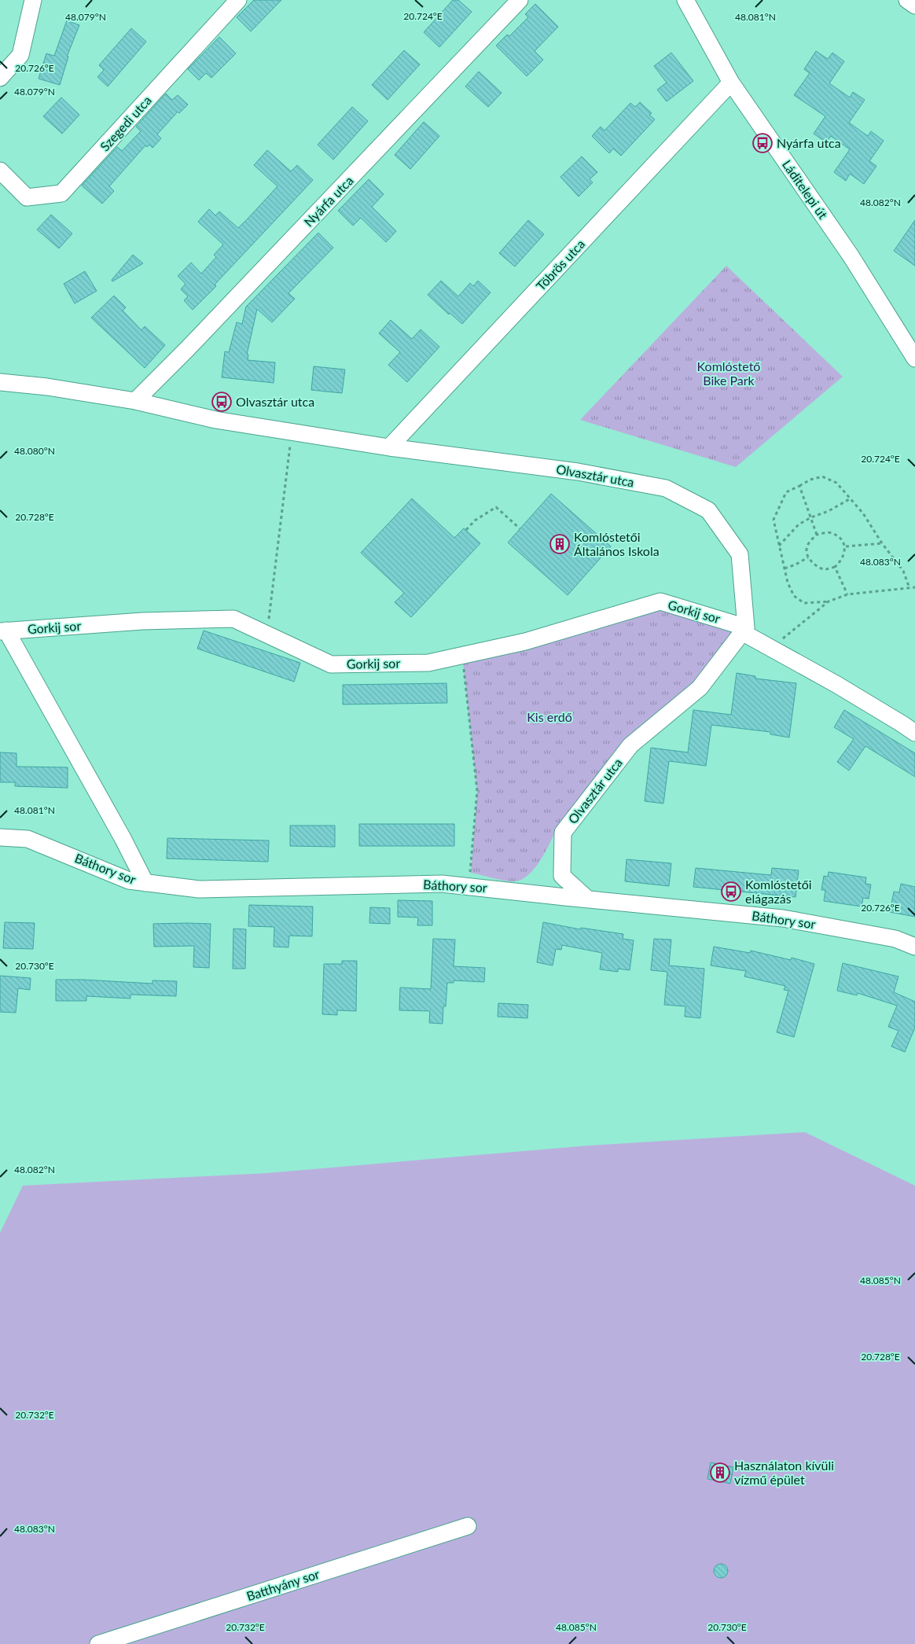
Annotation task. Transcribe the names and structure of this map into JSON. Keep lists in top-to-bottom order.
{
  "streets": {
    "street": [
      "Szegedi utca",
      "Láditelepi út",
      "Nyárfa utca",
      "Töbrös utca",
      "Olvasztár utca",
      "Gorkij sor",
      "Báthory sor",
      "Batthyány sor"
    ]
  },
  "crossings": [
    ["Láditelepi út", "Töbrös utca"],
    ["Nyárfa utca", "Olvasztár utca"],
    ["Töbrös utca", "Olvasztár utca"],
    ["Olvasztár utca", "Gorkij sor"],
    ["Olvasztár utca", "Báthory sor"]
  ],
  "parks": ["Komlóstető Bike Park", "Kis erdő"],
  "places": {
    "bus stop": ["Nyárfa utca", "Olvasztár utca", "Komlóstetői elágazás"],
    "building": ["Komlóstetői Általános Iskola", "Használaton kívüli vízmű épület"]
  },
  "coordinates": [
    "20.724°E",
    "48.079°N",
    "48.081°N",
    "20.726°E",
    "48.082°N",
    "48.080°N",
    "20.728°E",
    "48.083°N",
    "20.730°E",
    "48.085°N",
    "20.732°E"
  ]
}
